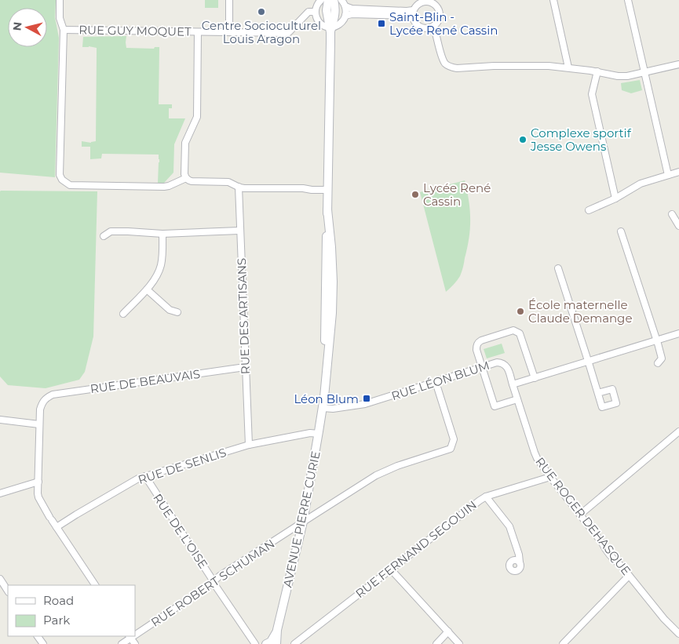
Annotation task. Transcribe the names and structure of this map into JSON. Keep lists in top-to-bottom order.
{
  "streets": {
    "main road": ["AVENUE PIERRE CURIE"],
    "street": [
      "RUE GUY MOQUET",
      "RUE DES ARTISANS",
      "RUE LÉON BLUM",
      "RUE DE BEAUVAIS",
      "RUE DE SENLIS",
      "RUE ROGER DEHASQUE",
      "RUE DE L'OISE",
      "RUE FERNAND SEGOUIN",
      "RUE ROBERT SCHUMAN"
    ]
  },
  "crossings": [
    ["RUE DES ARTISANS", "RUE DE BEAUVAIS"],
    ["RUE DES ARTISANS", "RUE DE SENLIS"],
    ["RUE LÉON BLUM", "RUE ROGER DEHASQUE"],
    ["RUE LÉON BLUM", "AVENUE PIERRE CURIE"],
    ["RUE LÉON BLUM", "RUE ROBERT SCHUMAN"],
    ["RUE DE SENLIS", "AVENUE PIERRE CURIE"],
    ["RUE DE SENLIS", "RUE DE L'OISE"],
    ["RUE ROGER DEHASQUE", "RUE FERNAND SEGOUIN"],
    ["AVENUE PIERRE CURIE", "RUE ROBERT SCHUMAN"],
    ["RUE DE L'OISE", "RUE ROBERT SCHUMAN"]
  ],
  "places": {
    "other": [
      "Centre Socioculturel Louis Aragon",
      "Complexe sportif Jesse Owens",
      "Lycée René Cassin",
      "École maternelle Claude Demange"
    ],
    "transit": ["Saint-Blin - Lycée René Cassin", "Léon Blum"]
  },
  "legend": ["Road", "Park"],
  "north": "left"
}
